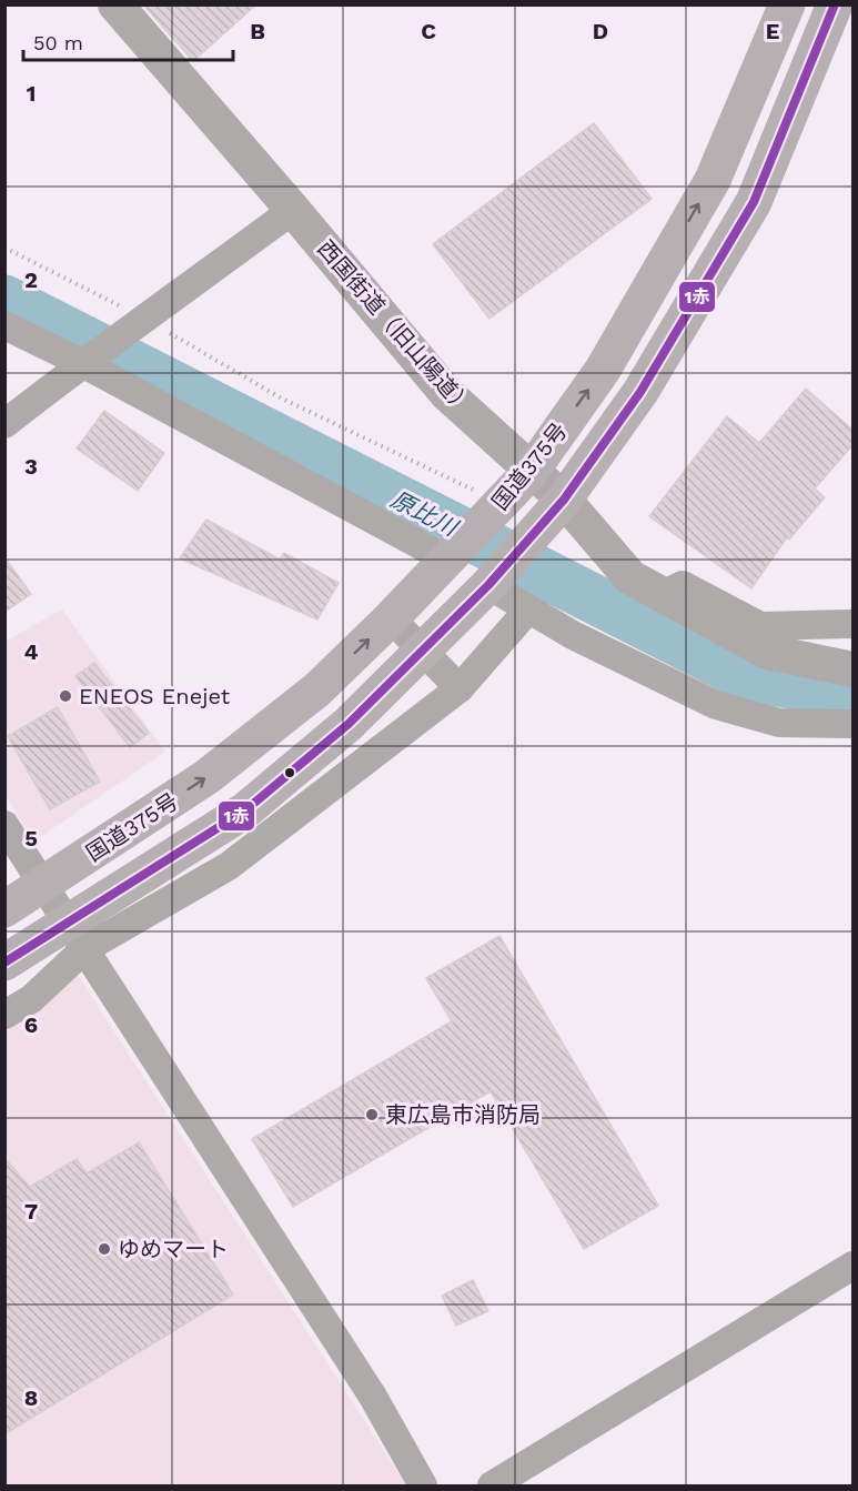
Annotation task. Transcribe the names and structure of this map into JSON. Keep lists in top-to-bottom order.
{
  "streets": {
    "highway": ["国道375号"],
    "street": ["西国街道（旧山陽道）"]
  },
  "crossings": [
    ["西国街道（旧山陽道）", "国道375号"]
  ],
  "water": ["原比川"],
  "places": ["ENEOS Enejet", "東広島市消防局", "ゆめマート"],
  "lines": ["transit line 1赤"],
  "scale_bar": "50 m",
  "grid": {
    "columns": [
      "B",
      "C",
      "D",
      "E"
    ],
    "rows": [
      "1",
      "2",
      "3",
      "4",
      "5",
      "6",
      "7",
      "8"
    ]
  }
}
